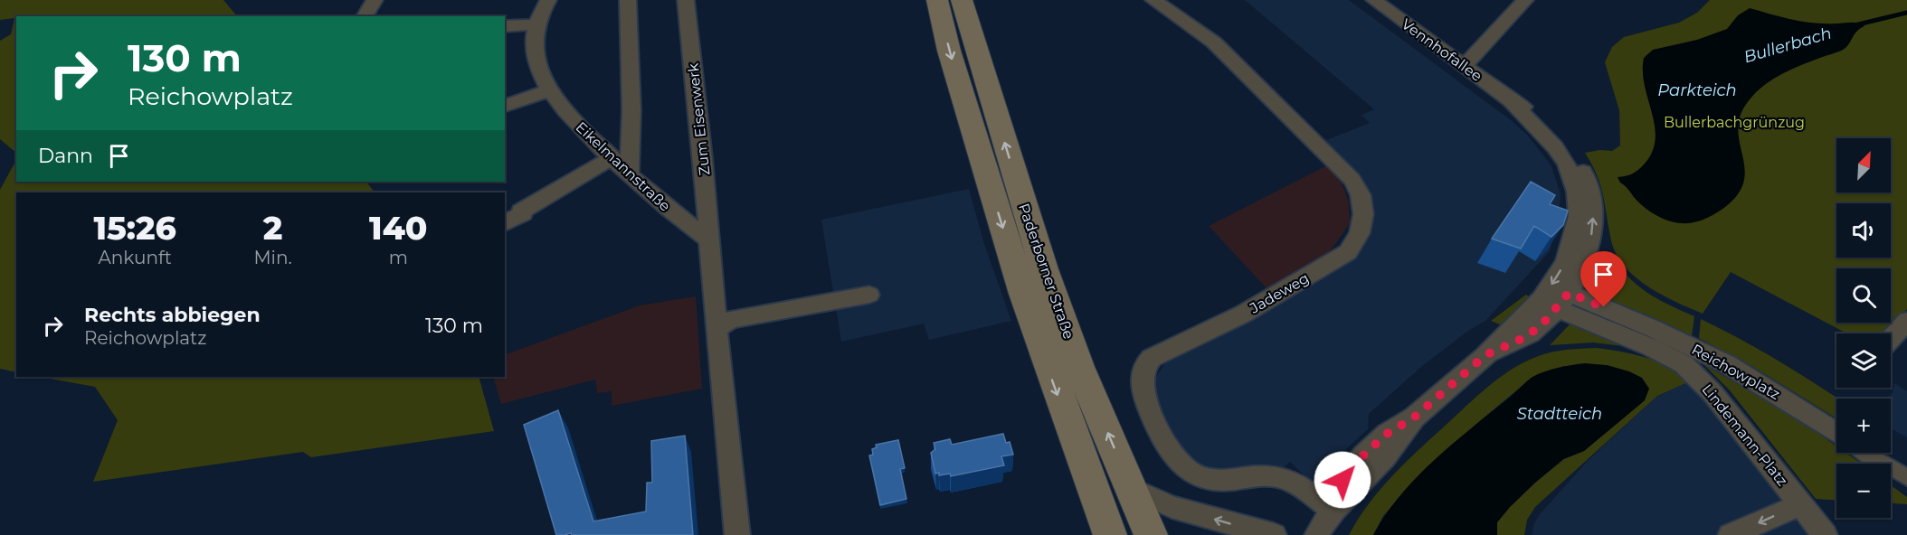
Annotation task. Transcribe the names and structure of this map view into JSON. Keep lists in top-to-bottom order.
{
  "streets": {
    "main road": ["Paderborner Straße"],
    "street": [
      "Vennhofallee",
      "Zum Eisenwerk",
      "Eikelmannstraße",
      "Jadeweg",
      "Reichowplatz",
      "Lindemann-Platz"
    ]
  },
  "crossings": [
    ["Zum Eisenwerk", "Eikelmannstraße"],
    ["Reichowplatz", "Lindemann-Platz"]
  ],
  "water": ["Bullerbach", "Parkteich", "Stadtteich"],
  "parks": ["Bullerbachgrünzug"],
  "north": "top right",
  "page": {
    "turn": ["130 m", "Reichowplatz"],
    "then": "Dann",
    "map_buttons": ["+", "−"],
    "eta": [
      "15:26",
      "Ankunft",
      "2",
      "Min.",
      "140",
      "m"
    ],
    "list": [
      {
        "name": "Rechts abbiegen",
        "note": "Reichowplatz",
        "value": "130 m"
      }
    ]
  }
}
